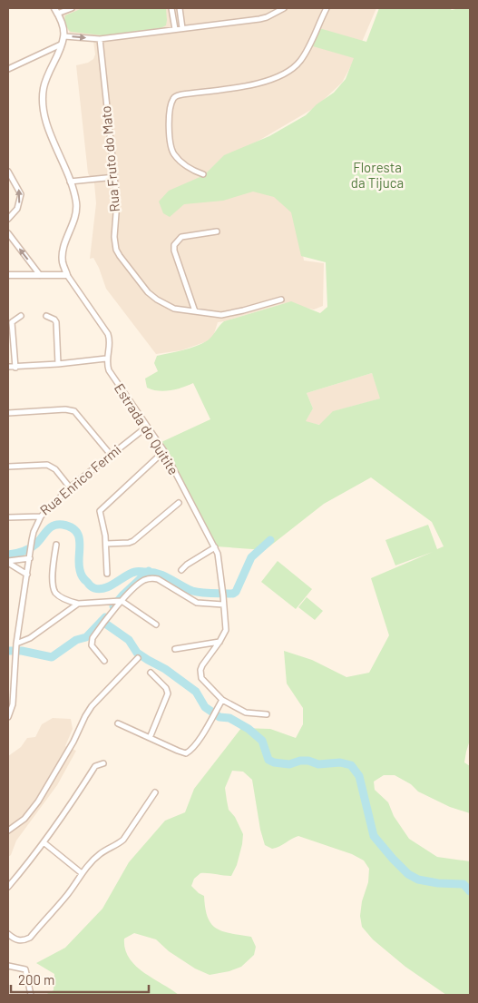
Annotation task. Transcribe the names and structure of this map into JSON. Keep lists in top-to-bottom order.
{
  "streets": {
    "street": ["Rua Fruto do Mato", "Estrada do Quitite", "Rua Enrico Fermi"]
  },
  "crossings": [
    ["Estrada do Quitite", "Rua Enrico Fermi"]
  ],
  "parks": ["Floresta da Tijuca"],
  "scale_bar": "200 m"
}
